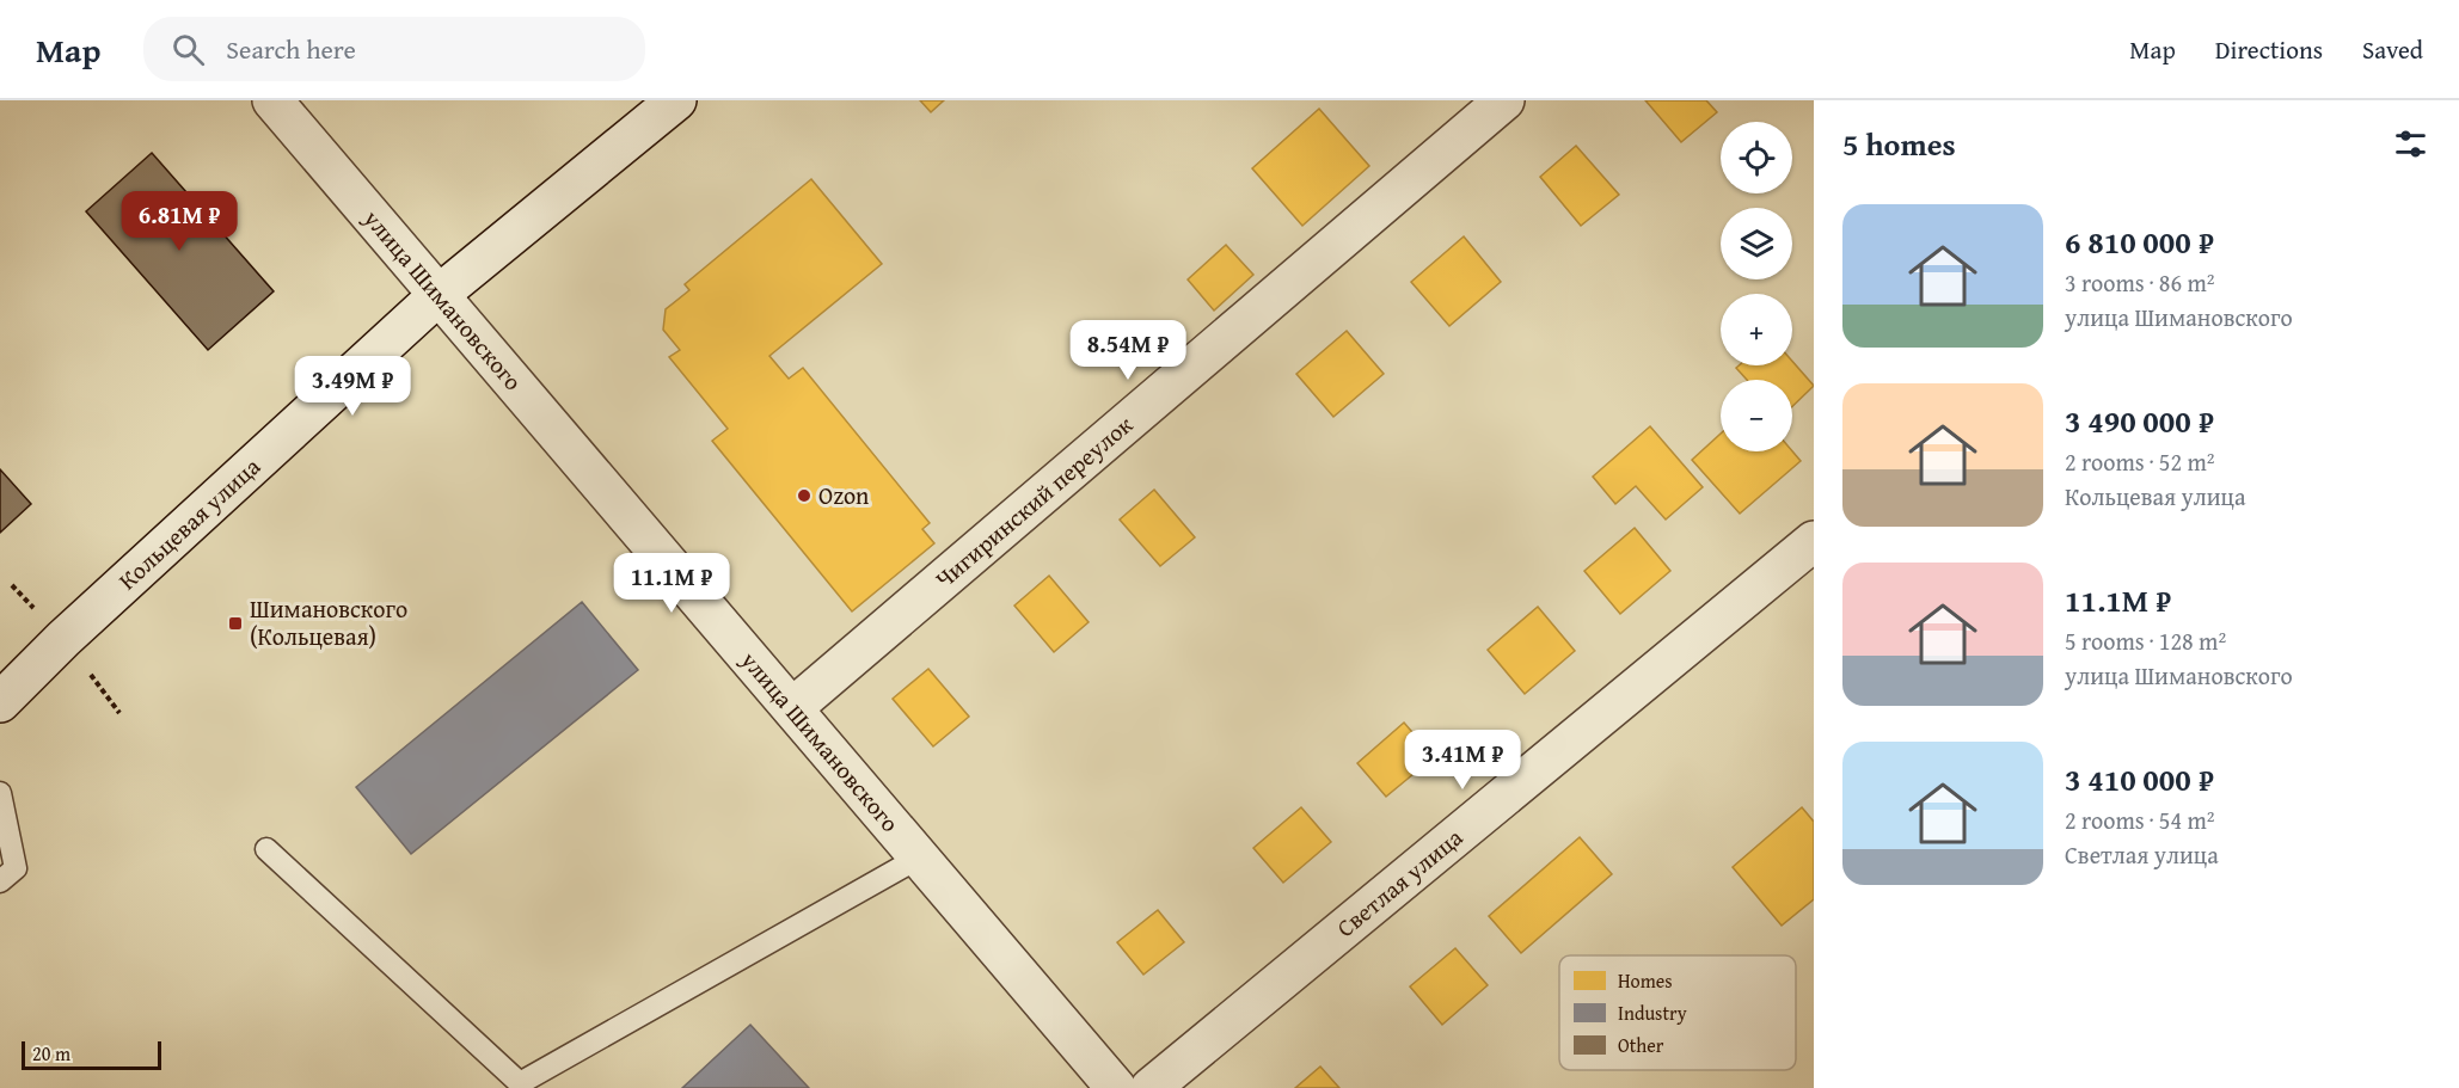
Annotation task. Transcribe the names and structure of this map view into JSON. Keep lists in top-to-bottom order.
{
  "streets": {
    "street": [
      "улица Шимановского",
      "Чигиринский переулок",
      "Кольцевая улица",
      "Светлая улица"
    ]
  },
  "crossings": [
    ["улица Шимановского", "Чигиринский переулок"],
    ["улица Шимановского", "Кольцевая улица"]
  ],
  "places": {
    "other": ["Ozon"],
    "transit": ["Шимановского (Кольцевая)"]
  },
  "legend": ["Homes", "Industry", "Other"],
  "scale_bar": "20 m",
  "page": {
    "header": "Map",
    "search": "Search here",
    "nav": ["Map", "Directions", "Saved"],
    "heading": "5 homes",
    "map_buttons": ["+", "−"],
    "list": [
      {
        "name": "6 810 000 ₽",
        "note": "3 rooms · 86 m² · улица Шимановского"
      },
      {
        "name": "3 490 000 ₽",
        "note": "2 rooms · 52 m² · Кольцевая улица"
      },
      {
        "name": "11.1M ₽",
        "note": "5 rooms · 128 m² · улица Шимановского"
      },
      {
        "name": "3 410 000 ₽",
        "note": "2 rooms · 54 m² · Светлая улица"
      }
    ],
    "price": [
      "6.81M ₽",
      "8.54M ₽",
      "3.49M ₽",
      "11.1M ₽",
      "3.41M ₽"
    ],
    "scale": "20 m"
  }
}
